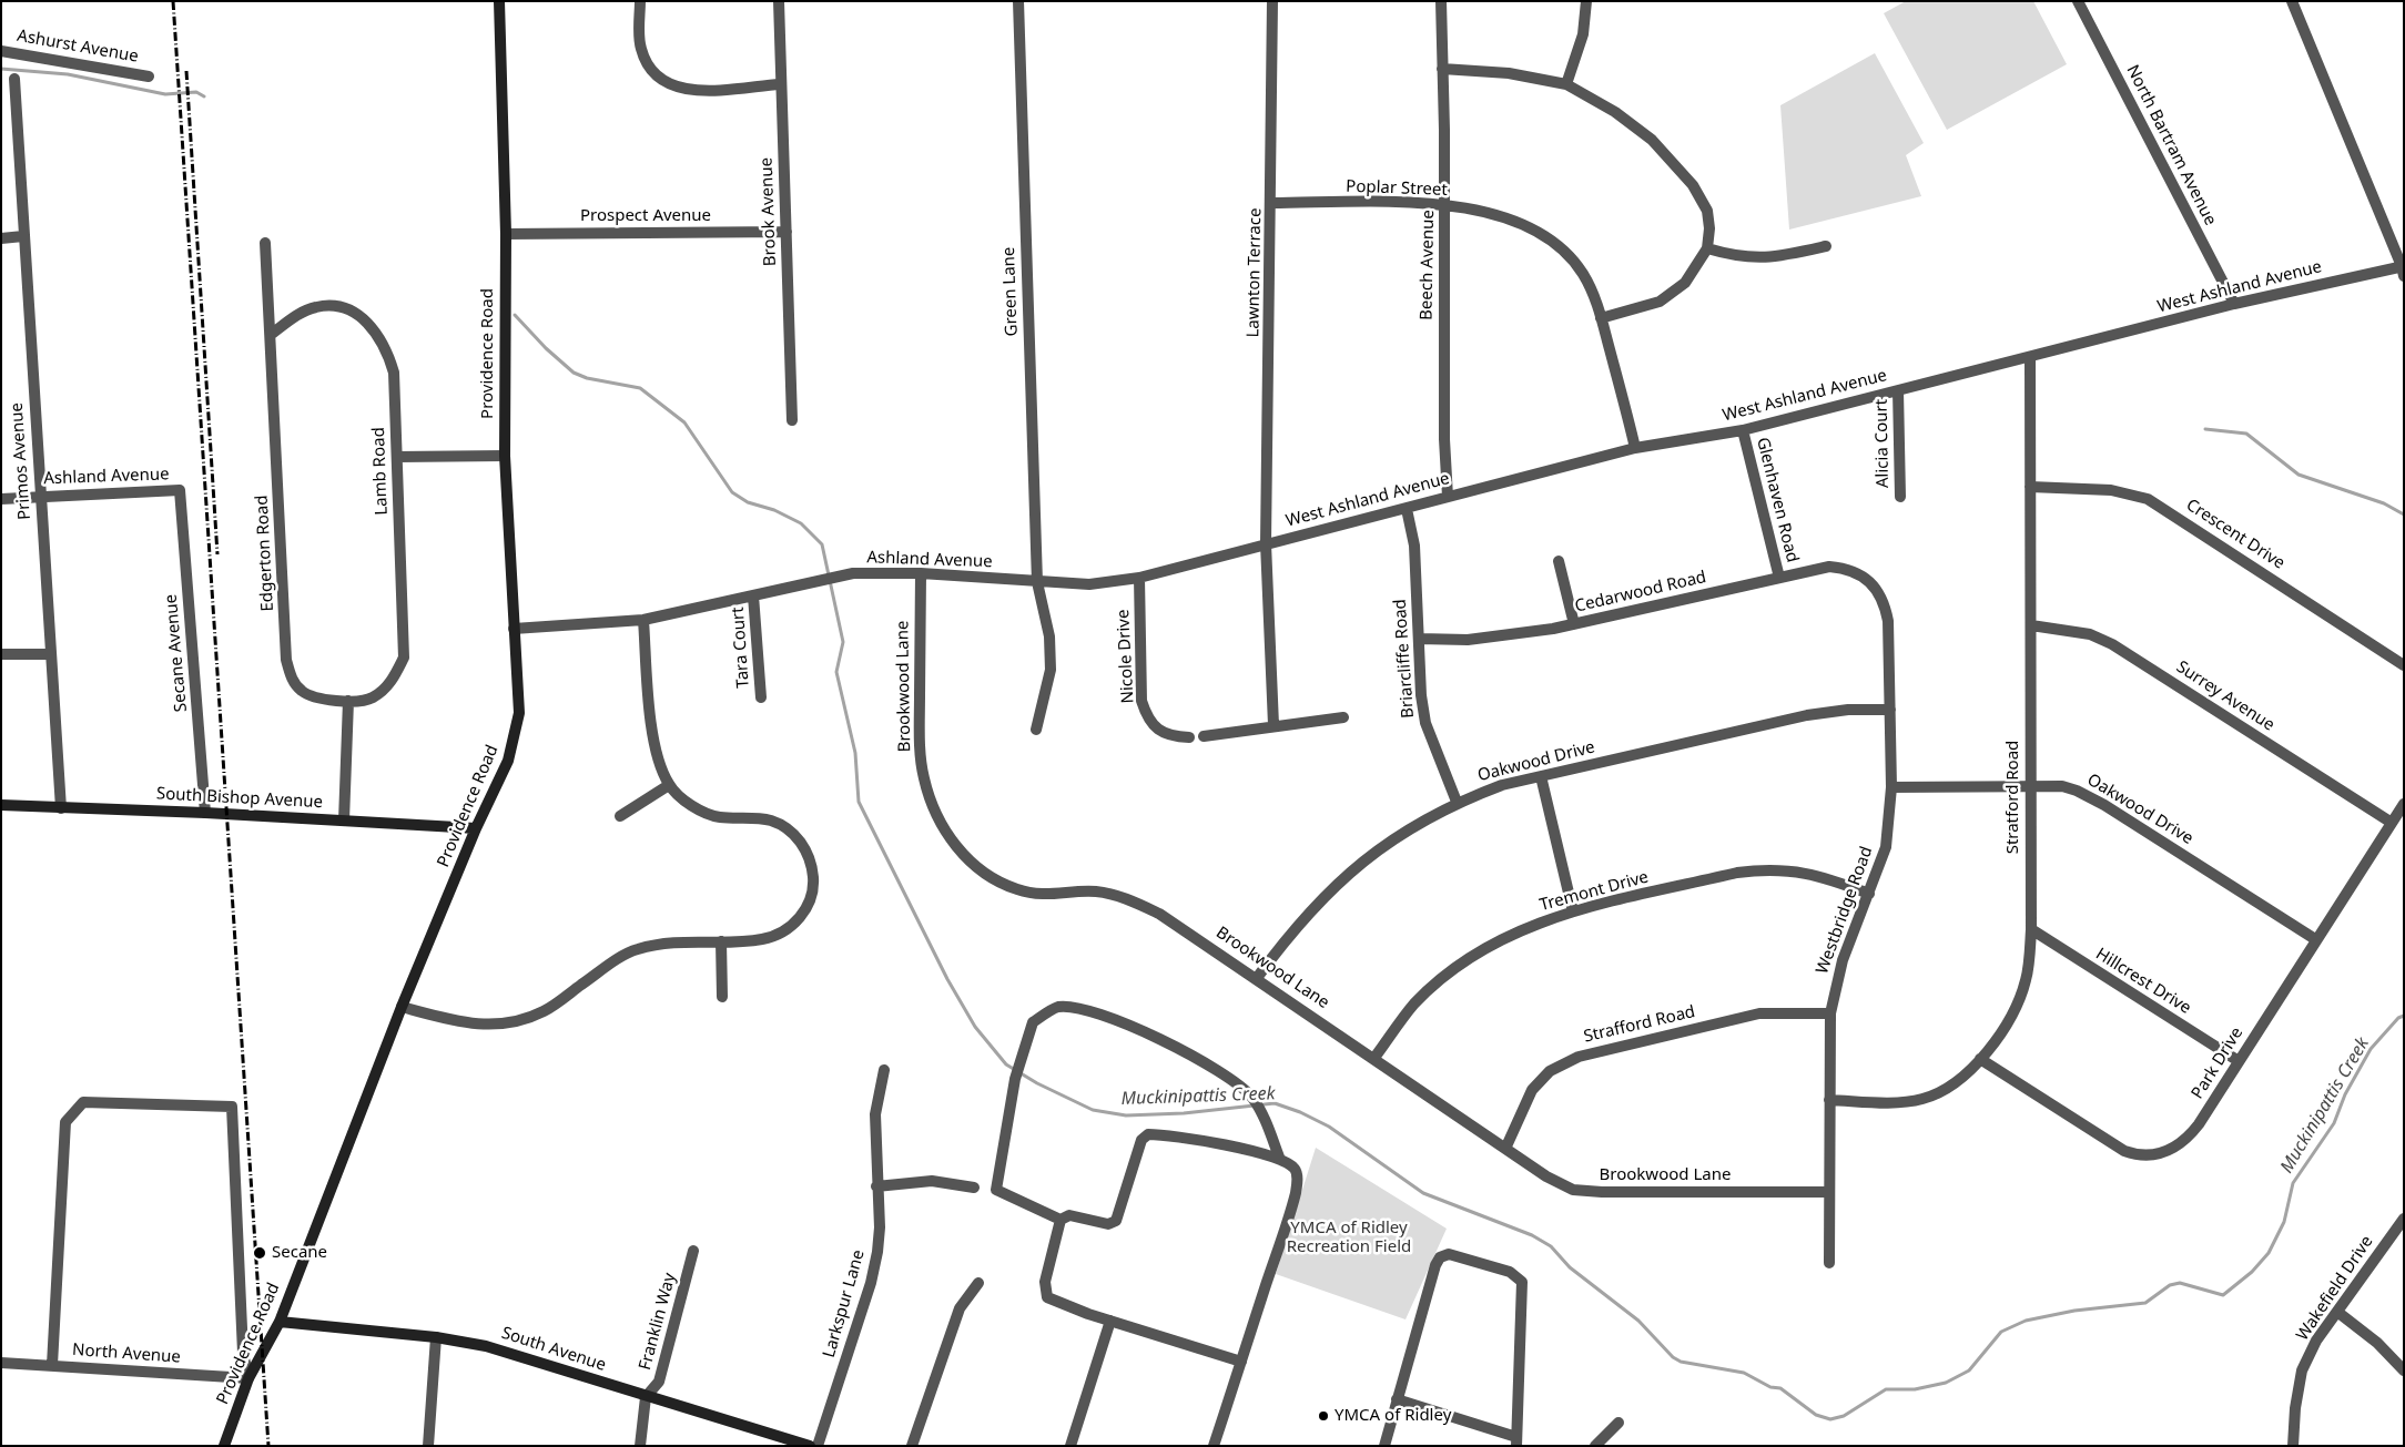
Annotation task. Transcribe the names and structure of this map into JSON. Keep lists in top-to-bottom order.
{
  "streets": {
    "street": [
      "Ashurst Avenue",
      "North Bartram Avenue",
      "Poplar Street",
      "Brook Avenue",
      "Prospect Avenue",
      "Beech Avenue",
      "Lawnton Terrace",
      "West Ashland Avenue",
      "Green Lane",
      "Providence Road",
      "Alicia Court",
      "Primos Avenue",
      "Lamb Road",
      "Ashland Avenue",
      "Glenhaven Road",
      "Crescent Drive",
      "Edgerton Road",
      "Cedarwood Road",
      "Tara Court",
      "Secane Avenue",
      "Nicole Drive",
      "Briarcliffe Road",
      "Brookwood Lane",
      "Surrey Avenue",
      "Oakwood Drive",
      "Stratford Road",
      "South Bishop Avenue",
      "Tremont Drive",
      "Westbridge Road",
      "Hillcrest Drive",
      "Strafford Road",
      "Park Drive",
      "Wakefield Drive",
      "Larkspur Lane",
      "Franklin Way",
      "South Avenue",
      "North Avenue"
    ]
  },
  "crossings": [
    ["North Bartram Avenue", "West Ashland Avenue"],
    ["Poplar Street", "Beech Avenue"],
    ["Poplar Street", "Lawnton Terrace"],
    ["Poplar Street", "West Ashland Avenue"],
    ["Brook Avenue", "Prospect Avenue"],
    ["Prospect Avenue", "Providence Road"],
    ["Beech Avenue", "West Ashland Avenue"],
    ["Lawnton Terrace", "West Ashland Avenue"],
    ["West Ashland Avenue", "Alicia Court"],
    ["West Ashland Avenue", "Ashland Avenue"],
    ["West Ashland Avenue", "Glenhaven Road"],
    ["West Ashland Avenue", "Briarcliffe Road"],
    ["West Ashland Avenue", "Stratford Road"],
    ["Green Lane", "Ashland Avenue"],
    ["Providence Road", "Ashland Avenue"],
    ["Providence Road", "South Bishop Avenue"],
    ["Providence Road", "South Avenue"],
    ["Providence Road", "North Avenue"],
    ["Primos Avenue", "Ashland Avenue"],
    ["Primos Avenue", "South Bishop Avenue"],
    ["Lamb Road", "Edgerton Road"],
    ["Ashland Avenue", "Tara Court"],
    ["Ashland Avenue", "Secane Avenue"],
    ["Ashland Avenue", "Nicole Drive"],
    ["Ashland Avenue", "Brookwood Lane"],
    ["Glenhaven Road", "Cedarwood Road"],
    ["Crescent Drive", "Stratford Road"],
    ["Cedarwood Road", "Briarcliffe Road"],
    ["Cedarwood Road", "Westbridge Road"],
    ["Secane Avenue", "South Bishop Avenue"],
    ["Briarcliffe Road", "Oakwood Drive"],
    ["Brookwood Lane", "Oakwood Drive"],
    ["Brookwood Lane", "Tremont Drive"],
    ["Brookwood Lane", "Westbridge Road"],
    ["Brookwood Lane", "Strafford Road"],
    ["Surrey Avenue", "Stratford Road"],
    ["Surrey Avenue", "Park Drive"],
    ["Oakwood Drive", "Stratford Road"],
    ["Oakwood Drive", "Westbridge Road"],
    ["Oakwood Drive", "Park Drive"],
    ["Stratford Road", "Westbridge Road"],
    ["Stratford Road", "Hillcrest Drive"],
    ["Stratford Road", "Park Drive"],
    ["Tremont Drive", "Westbridge Road"],
    ["Westbridge Road", "Strafford Road"],
    ["Hillcrest Drive", "Park Drive"],
    ["Franklin Way", "South Avenue"]
  ],
  "water": ["Muckinipattis Creek"],
  "parks": ["YMCA of Ridley Recreation Field"],
  "places": ["Secane", "YMCA of Ridley"]
}
